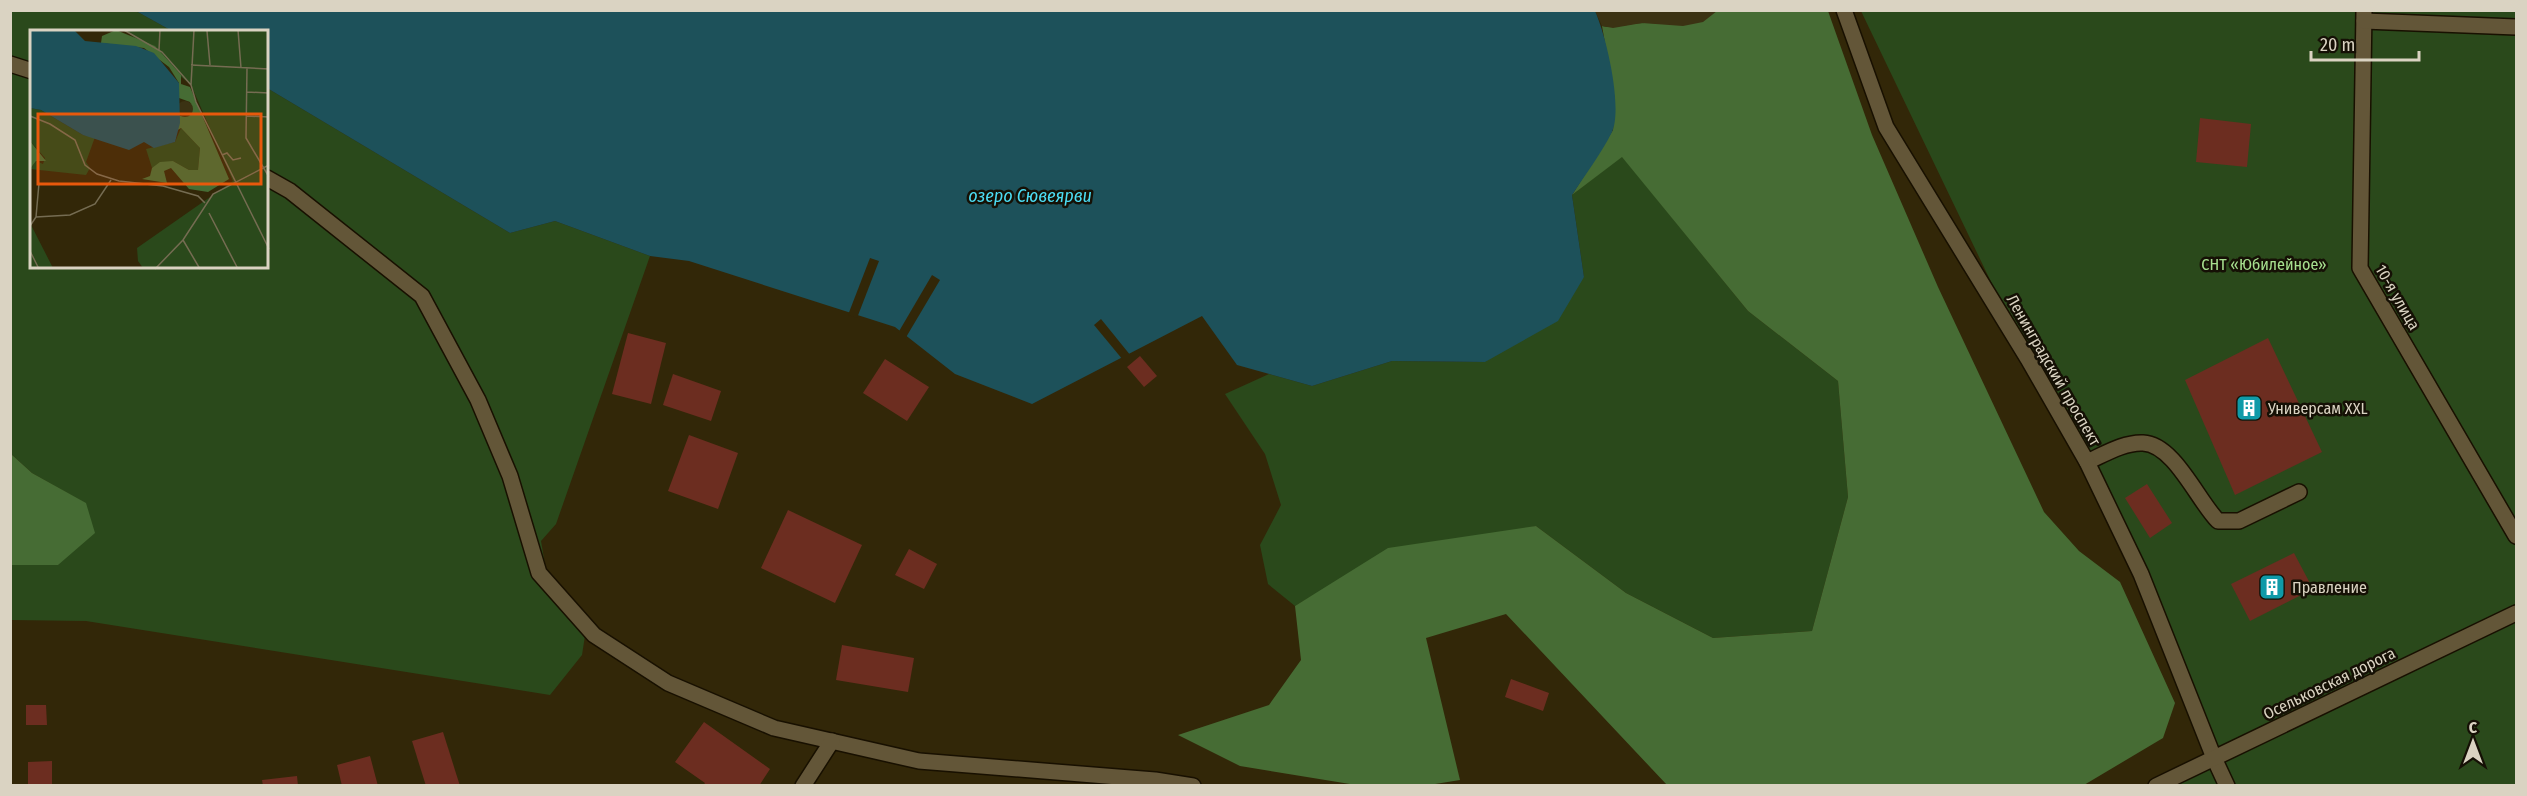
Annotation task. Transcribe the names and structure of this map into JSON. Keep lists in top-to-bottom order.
{
  "streets": {
    "street": ["10-я улица", "Ленинградский проспект", "Осельковская дорога"]
  },
  "crossings": [
    ["Ленинградский проспект", "Осельковская дорога"]
  ],
  "water": ["озеро Сювеярви"],
  "parks": ["СНТ «Юбилейное»"],
  "places": {
    "building": ["Универсам XXL", "Правление"]
  },
  "scale_bar": "20 m",
  "north": "top"
}
